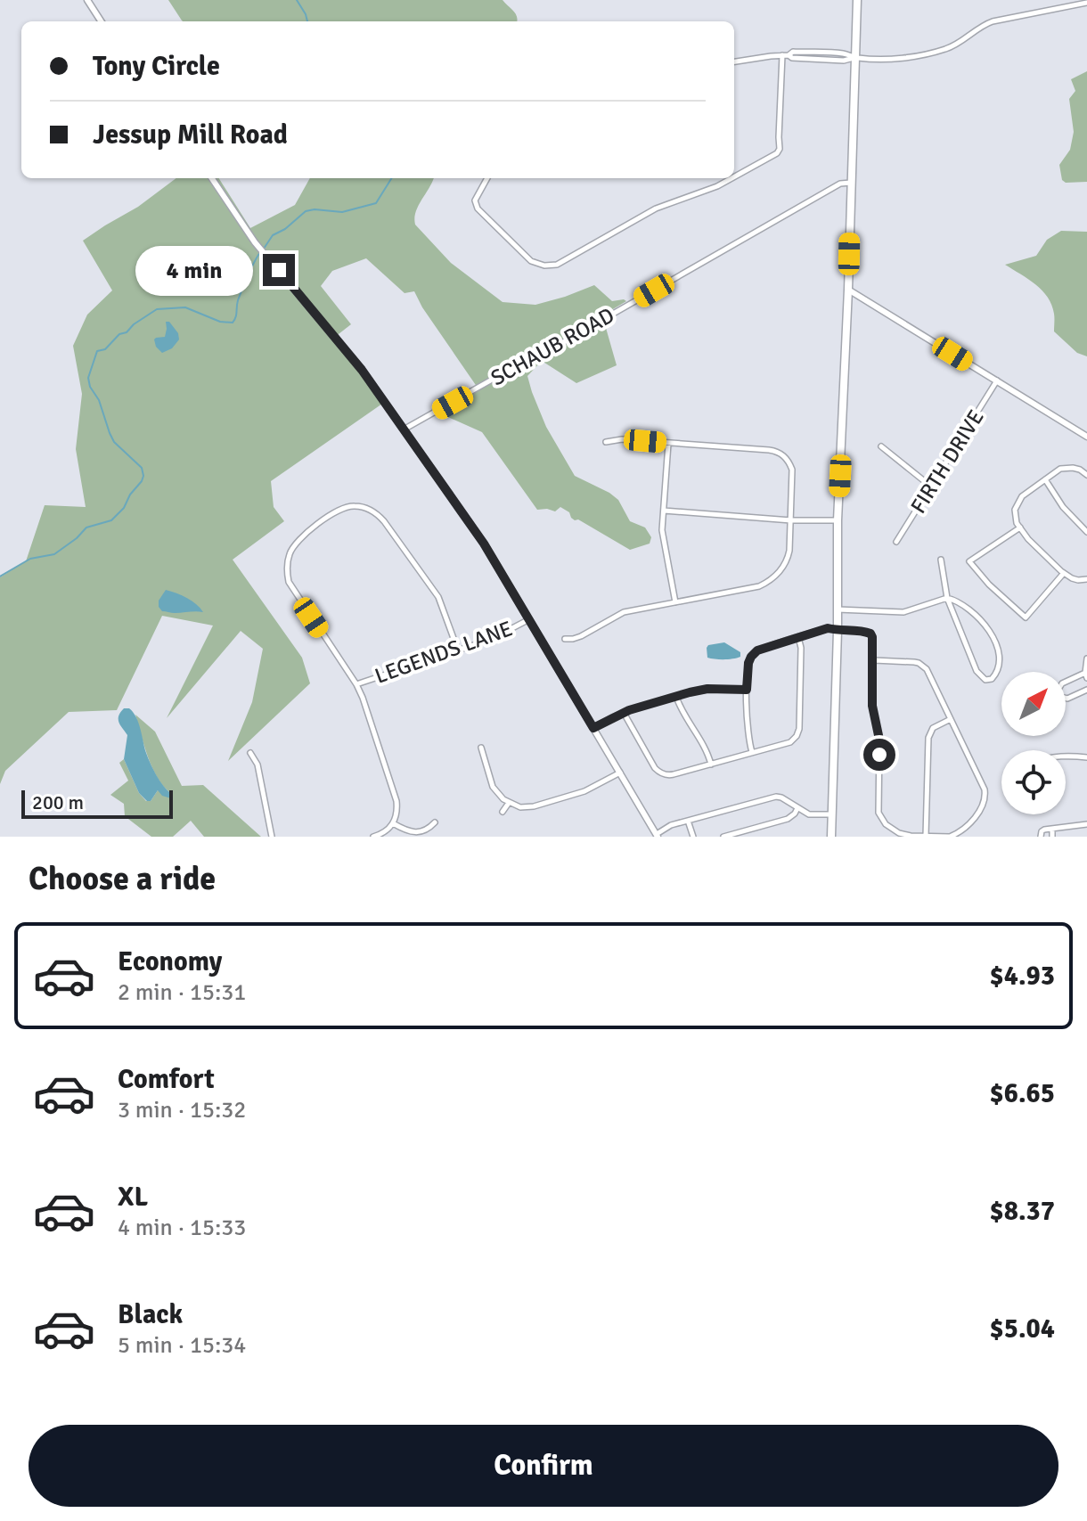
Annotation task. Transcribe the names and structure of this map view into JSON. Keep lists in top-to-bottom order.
{
  "streets": {
    "street": ["SCHAUB ROAD", "FIRTH DRIVE", "LEGENDS LANE"]
  },
  "scale_bar": "200 m",
  "north": "top right",
  "page": {
    "banner": ["Tony Circle", "Jessup Mill Road"],
    "bubble": "4 min",
    "scale": "200 m",
    "heading": "Choose a ride",
    "list": [
      {
        "name": "Economy",
        "note": "2 min · 15:31",
        "value": "$4.93"
      },
      {
        "name": "Comfort",
        "note": "3 min · 15:32",
        "value": "$6.65"
      },
      {
        "name": "XL",
        "note": "4 min · 15:33",
        "value": "$8.37"
      },
      {
        "name": "Black",
        "note": "5 min · 15:34",
        "value": "$5.04"
      }
    ],
    "buttons": "Confirm"
  }
}
